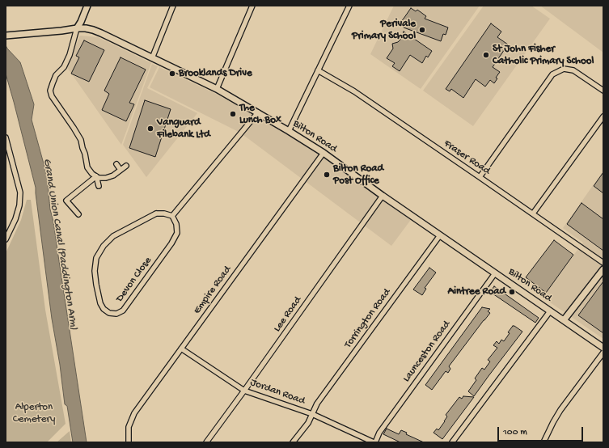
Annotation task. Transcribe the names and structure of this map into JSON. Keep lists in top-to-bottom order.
{
  "streets": {
    "street": [
      "Bilton Road",
      "Fraser Road",
      "Devon Close",
      "Empire Road",
      "Lee Road",
      "Torrington Road",
      "Launceston Road",
      "Jordan Road"
    ]
  },
  "crossings": [
    ["Bilton Road", "Empire Road"],
    ["Bilton Road", "Lee Road"],
    ["Bilton Road", "Torrington Road"],
    ["Bilton Road", "Launceston Road"],
    ["Empire Road", "Jordan Road"],
    ["Lee Road", "Jordan Road"],
    ["Torrington Road", "Jordan Road"],
    ["Launceston Road", "Jordan Road"]
  ],
  "water": ["Grand Union Canal (Paddington Arm)"],
  "parks": ["Alperton Cemetery"],
  "places": [
    "Perivale Primary School",
    "St John Fisher Catholic Primary School",
    "Brooklands Drive",
    "The Lunch Box",
    "Vanguard Filebank Ltd",
    "Bilton Road Post Office",
    "Aintree Road"
  ],
  "scale_bar": "100 m"
}
